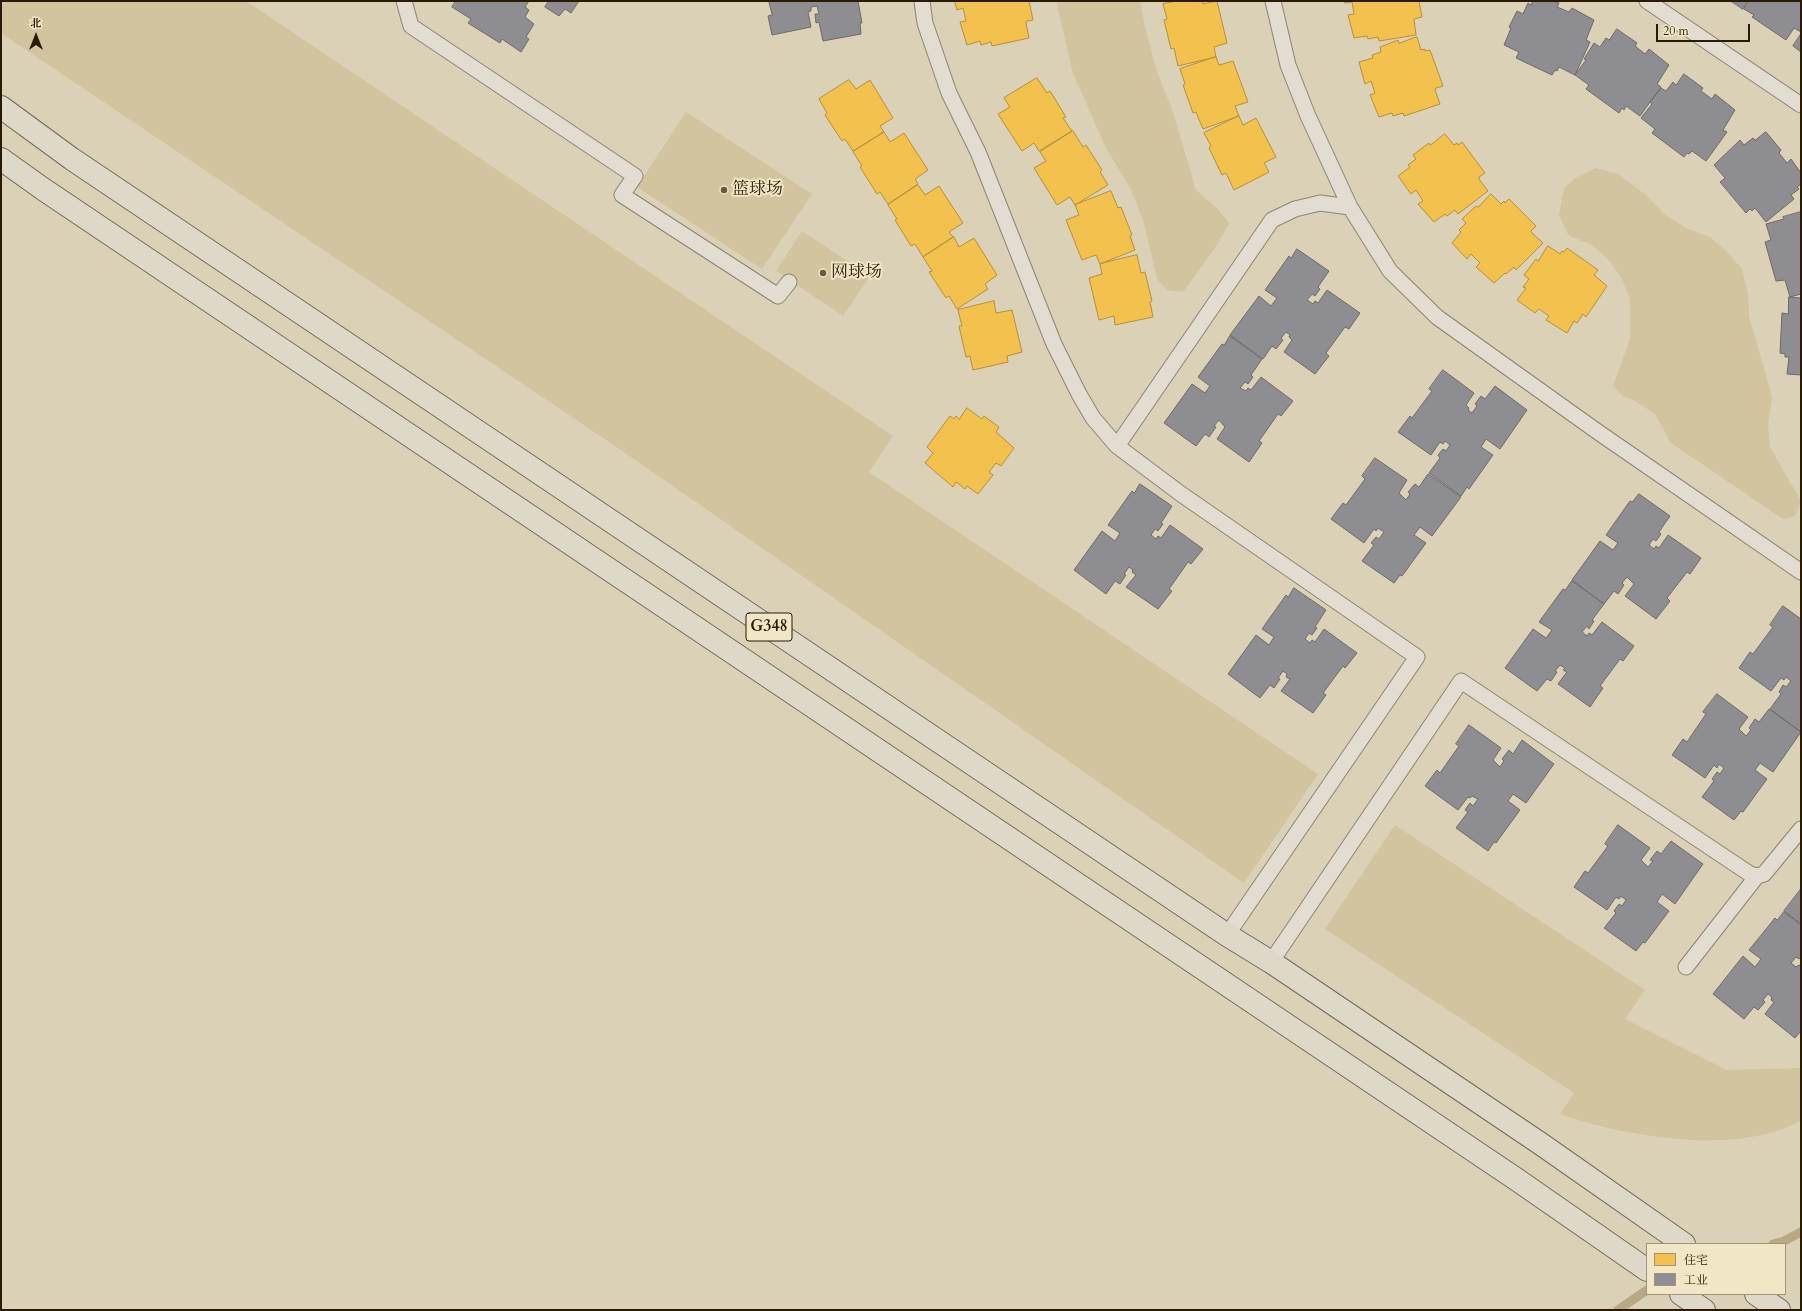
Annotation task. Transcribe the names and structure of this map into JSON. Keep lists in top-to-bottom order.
{
  "streets": {
    "highway": ["G348"]
  },
  "places": ["篮球场", "网球场"],
  "legend": ["住宅", "工业"],
  "scale_bar": "20 m",
  "north": "top"
}
